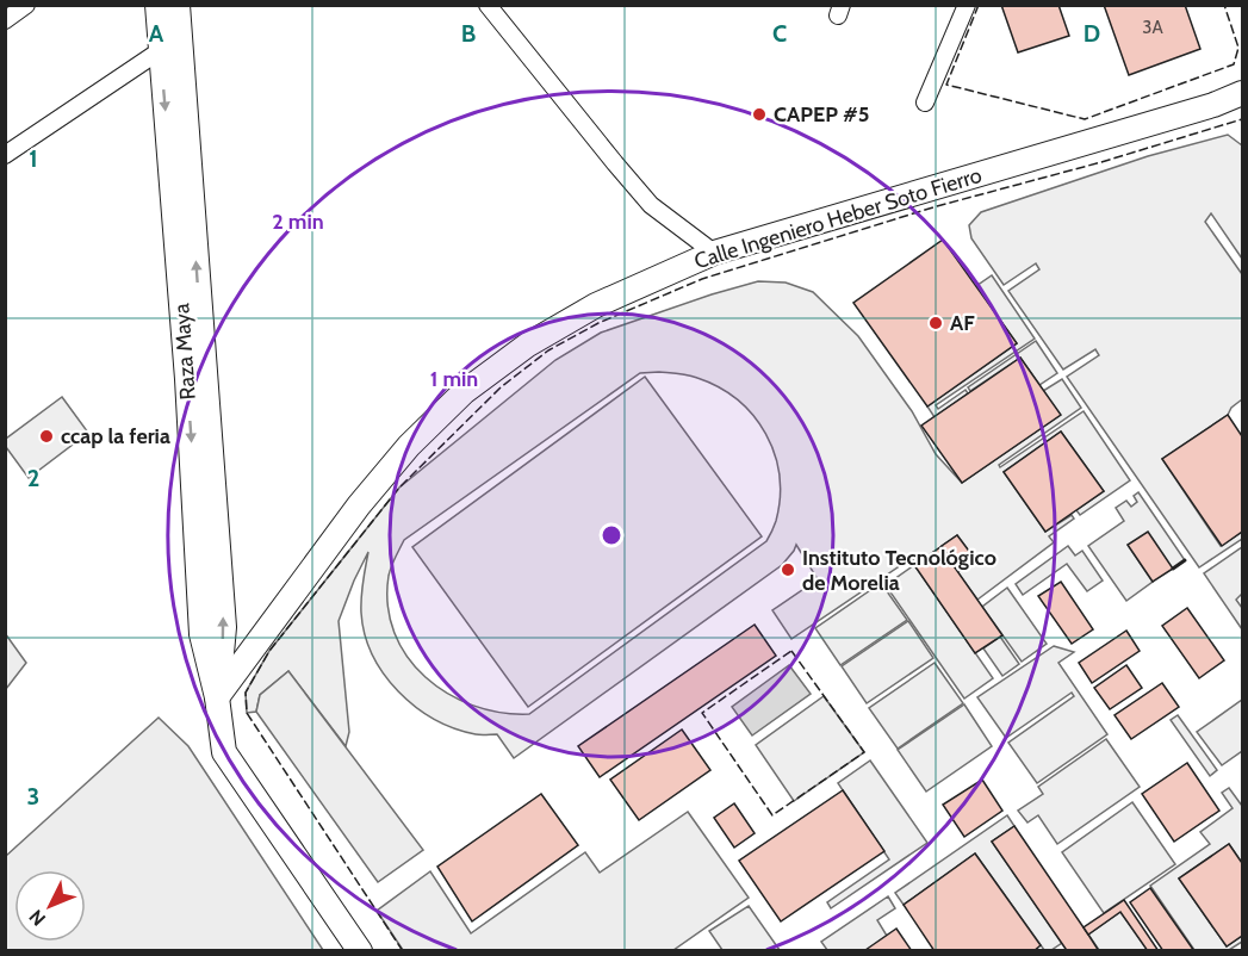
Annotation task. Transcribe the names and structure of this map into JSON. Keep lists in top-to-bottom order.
{
  "streets": {
    "street": ["Calle Ingeniero Heber Soto Fierro", "Raza Maya"]
  },
  "crossings": [
    ["Calle Ingeniero Heber Soto Fierro", "Raza Maya"]
  ],
  "places": [
    "CAPEP #5",
    "AF",
    "ccap la feria",
    "Instituto Tecnológico de Morelia"
  ],
  "house_numbers": ["3A"],
  "north": "bottom left",
  "grid": {
    "columns": [
      "A",
      "B",
      "C",
      "D"
    ],
    "rows": ["1", "2", "3"]
  },
  "rings": ["2 min", "1 min"]
}
